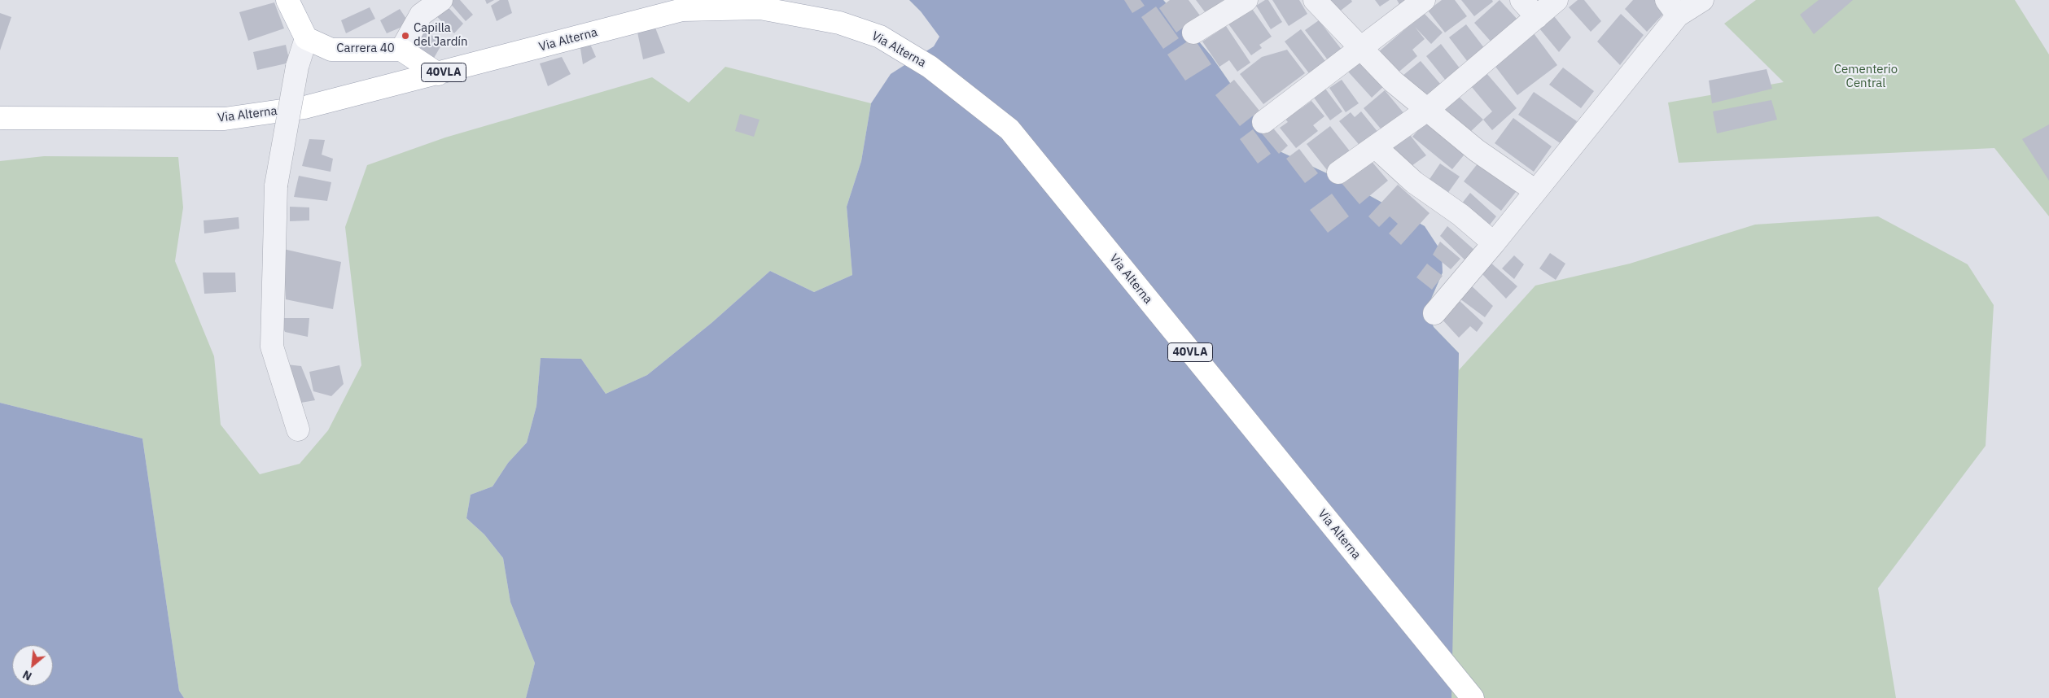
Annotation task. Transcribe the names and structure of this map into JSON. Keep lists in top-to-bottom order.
{
  "streets": {
    "main road": ["Via Alterna", "Carrera 40", "40VLA"]
  },
  "crossings": [
    ["Via Alterna", "Carrera 40"]
  ],
  "parks": ["Cementerio Central"],
  "places": ["Capilla del Jardín"],
  "north": "bottom left"
}
